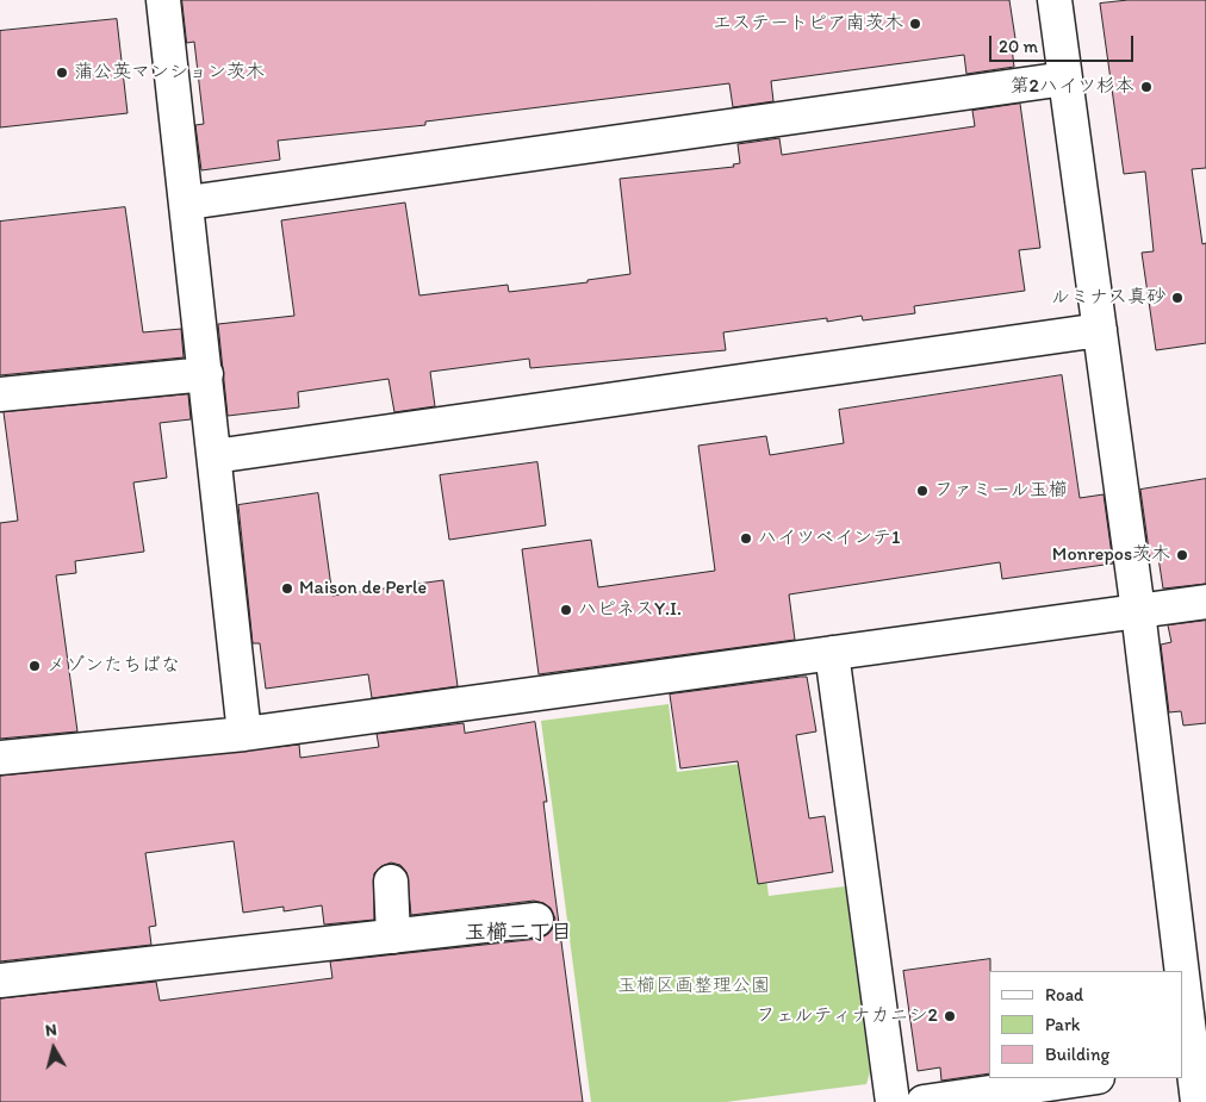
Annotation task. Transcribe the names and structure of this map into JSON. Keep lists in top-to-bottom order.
{
  "districts": ["玉櫛二丁目"],
  "parks": ["玉櫛区画整理公園"],
  "places": [
    "エステートピア南茨木",
    "蒲公英マンション茨木",
    "第2ハイツ杉本",
    "ルミナス真砂",
    "ファミール玉櫛",
    "ハイツベインテ1",
    "Monrepos茨木",
    "Maison de Perle",
    "ハピネスY.I.",
    "メゾンたちばな",
    "フェルティナカニシ2"
  ],
  "legend": ["Road", "Park", "Building"],
  "scale_bar": "20 m",
  "north": "top"
}
